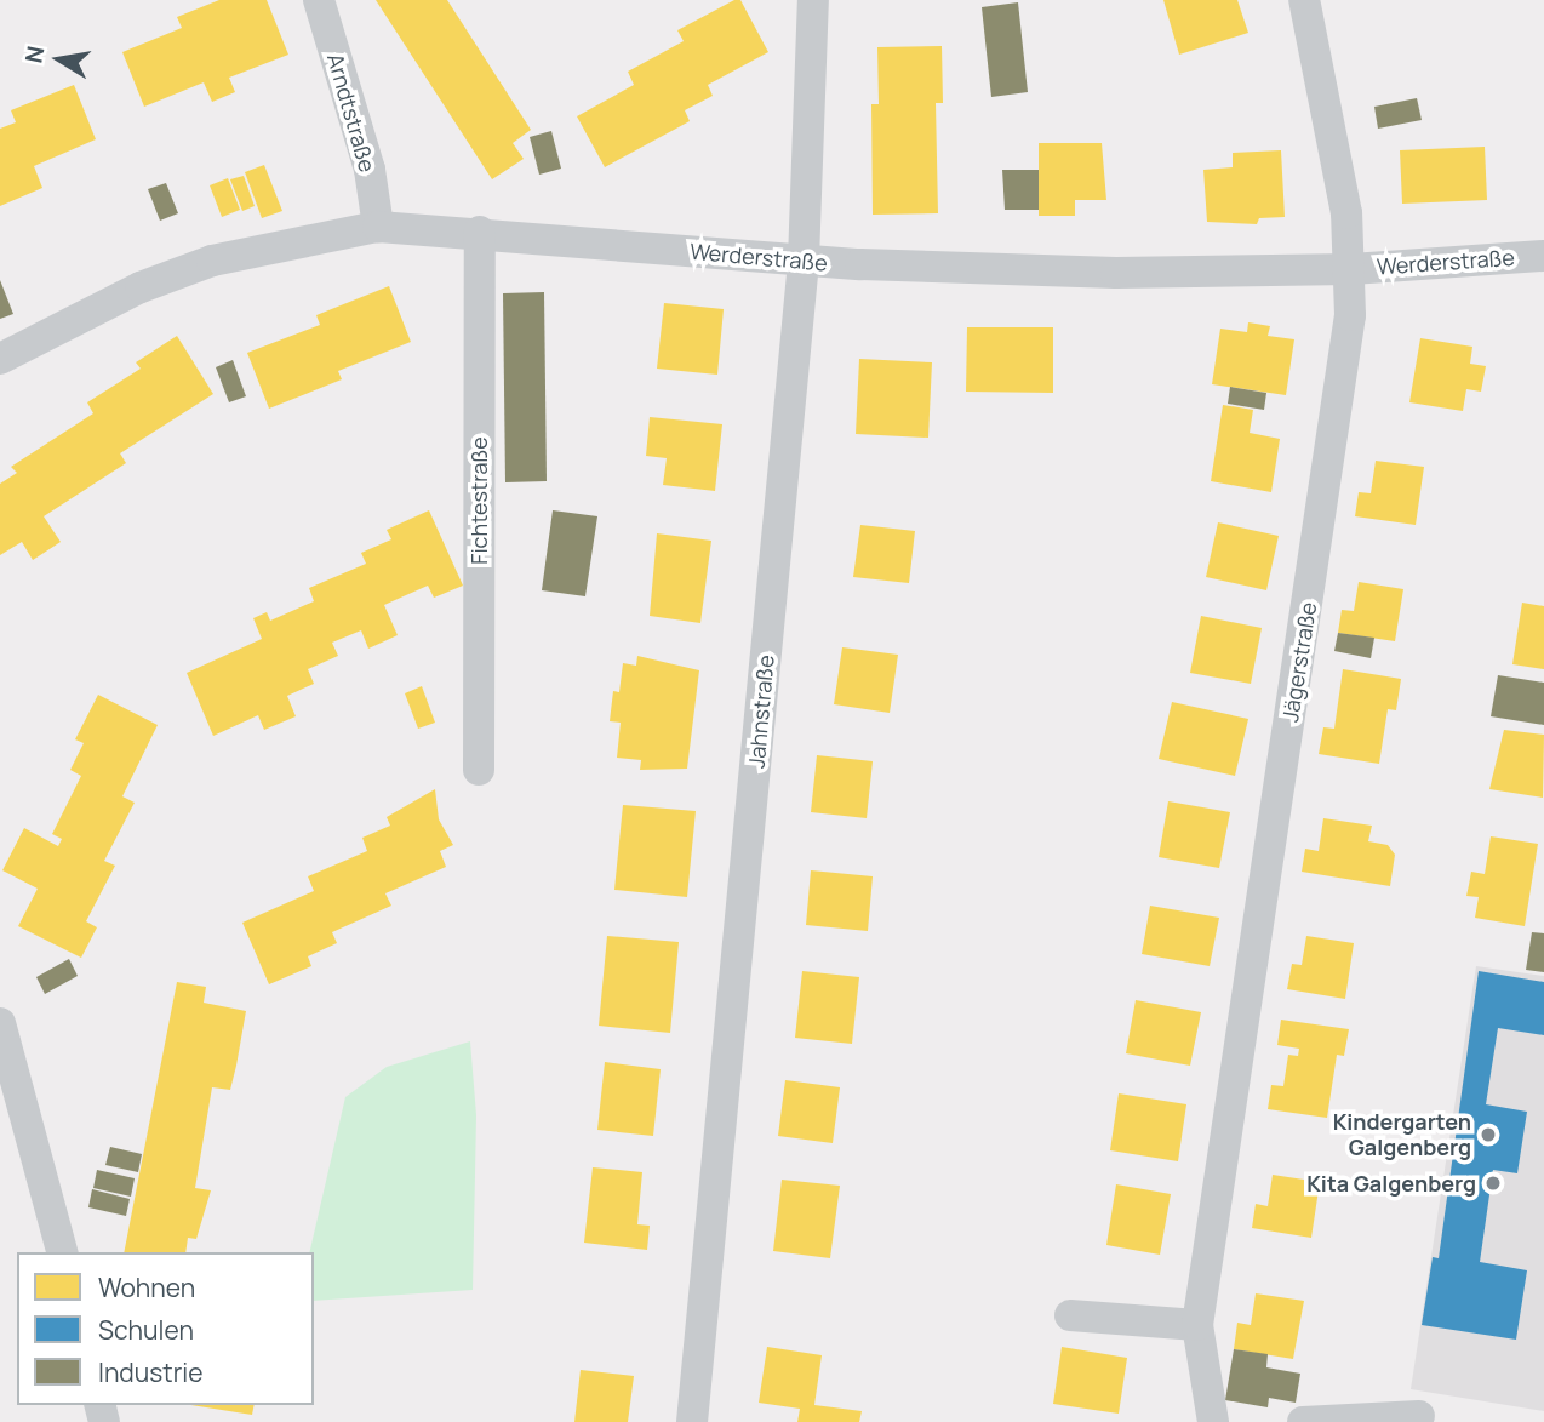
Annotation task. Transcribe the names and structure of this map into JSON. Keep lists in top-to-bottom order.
{
  "streets": {
    "street": [
      "Arndtstraße",
      "Werderstraße",
      "Fichtestraße",
      "Jägerstraße",
      "Jahnstraße"
    ]
  },
  "crossings": [
    ["Arndtstraße", "Werderstraße"],
    ["Werderstraße", "Fichtestraße"],
    ["Werderstraße", "Jägerstraße"],
    ["Werderstraße", "Jahnstraße"]
  ],
  "places": ["Kindergarten Galgenberg", "Kita Galgenberg"],
  "legend": ["Wohnen", "Schulen", "Industrie"],
  "north": "left"
}
